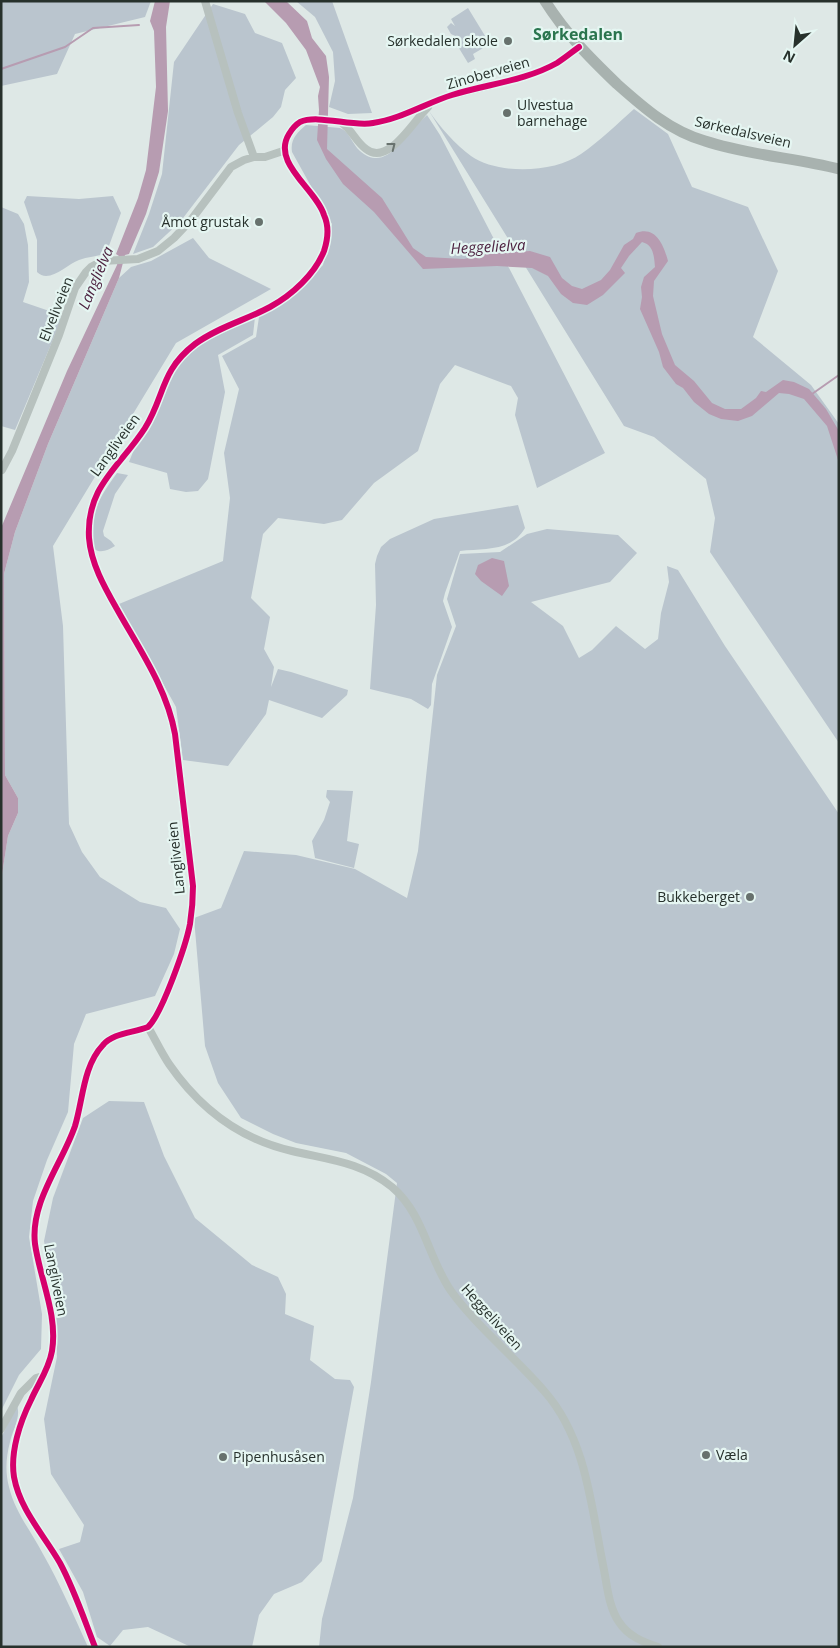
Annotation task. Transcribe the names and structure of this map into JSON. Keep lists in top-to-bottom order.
{
  "streets": {
    "street": [
      "Zinoberveien",
      "Sørkedalsveien",
      "Elveliveien",
      "Langliveien",
      "Heggeliveien"
    ]
  },
  "crossings": [
    ["Zinoberveien", "Sørkedalsveien"],
    ["Zinoberveien", "Langliveien"],
    ["Langliveien", "Heggeliveien"]
  ],
  "districts": ["Sørkedalen"],
  "water": ["Heggelielva", "Langlielva"],
  "places": [
    "Sørkedalen skole",
    "Ulvestua barnehage",
    "Åmot grustak",
    "Bukkeberget",
    "Væla",
    "Pipenhusåsen"
  ],
  "north": "bottom left"
}
